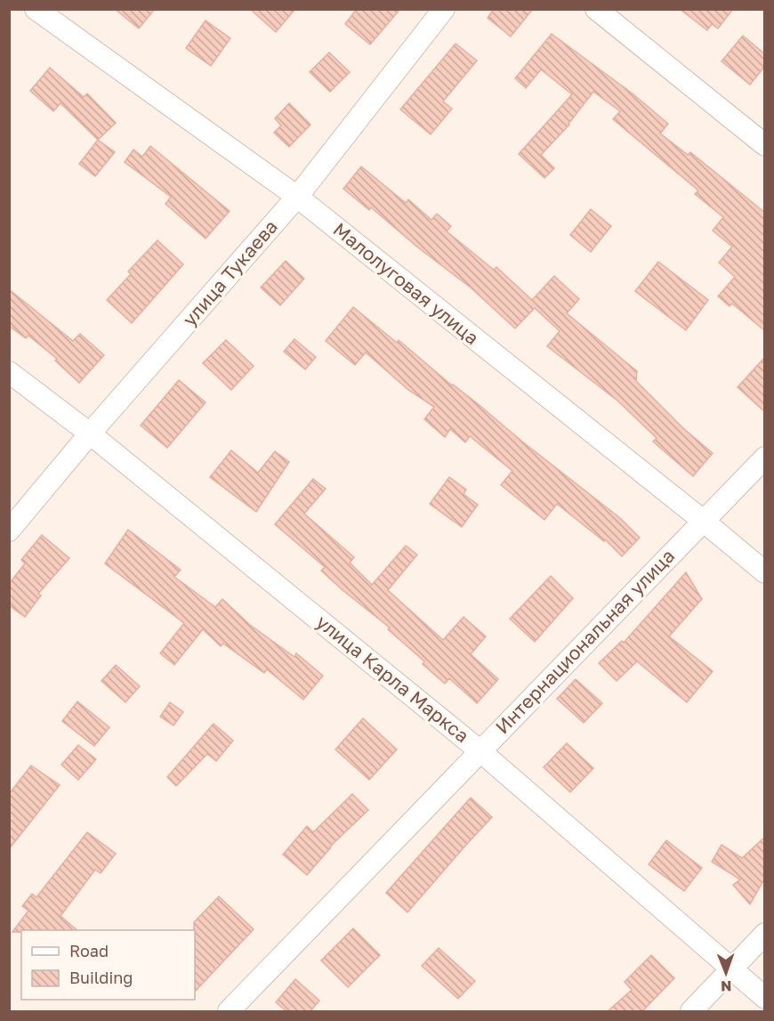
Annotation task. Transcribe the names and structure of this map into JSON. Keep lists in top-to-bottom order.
{
  "streets": {
    "street": [
      "улица Тукаева",
      "Малолуговая улица",
      "Интернациональная улица",
      "улица Карла Маркса"
    ]
  },
  "crossings": [
    ["улица Тукаева", "Малолуговая улица"],
    ["улица Тукаева", "улица Карла Маркса"],
    ["Малолуговая улица", "Интернациональная улица"],
    ["Интернациональная улица", "улица Карла Маркса"]
  ],
  "legend": ["Road", "Building"],
  "north": "bottom"
}
